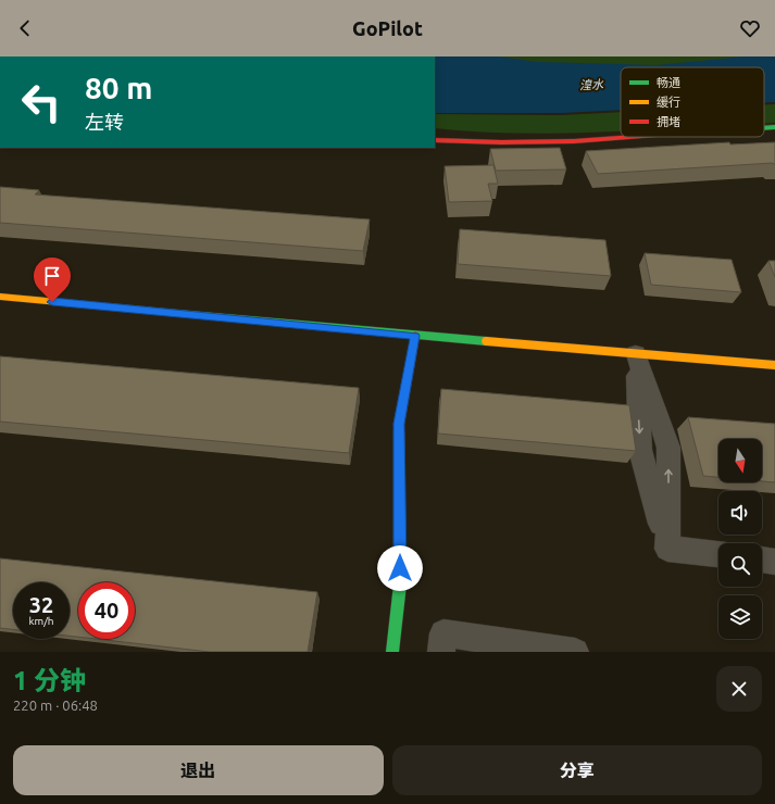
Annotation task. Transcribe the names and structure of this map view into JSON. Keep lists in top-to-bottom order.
{
  "water": ["湟水"],
  "legend": ["畅通", "缓行", "拥堵"],
  "north": "bottom",
  "page": {
    "header": "GoPilot",
    "turn": ["80 m", "左转"],
    "speed": "32 km/h",
    "limit": "40",
    "heading": ["1 分钟", "220 m · 06:48"],
    "buttons": ["退出", "分享"]
  }
}
